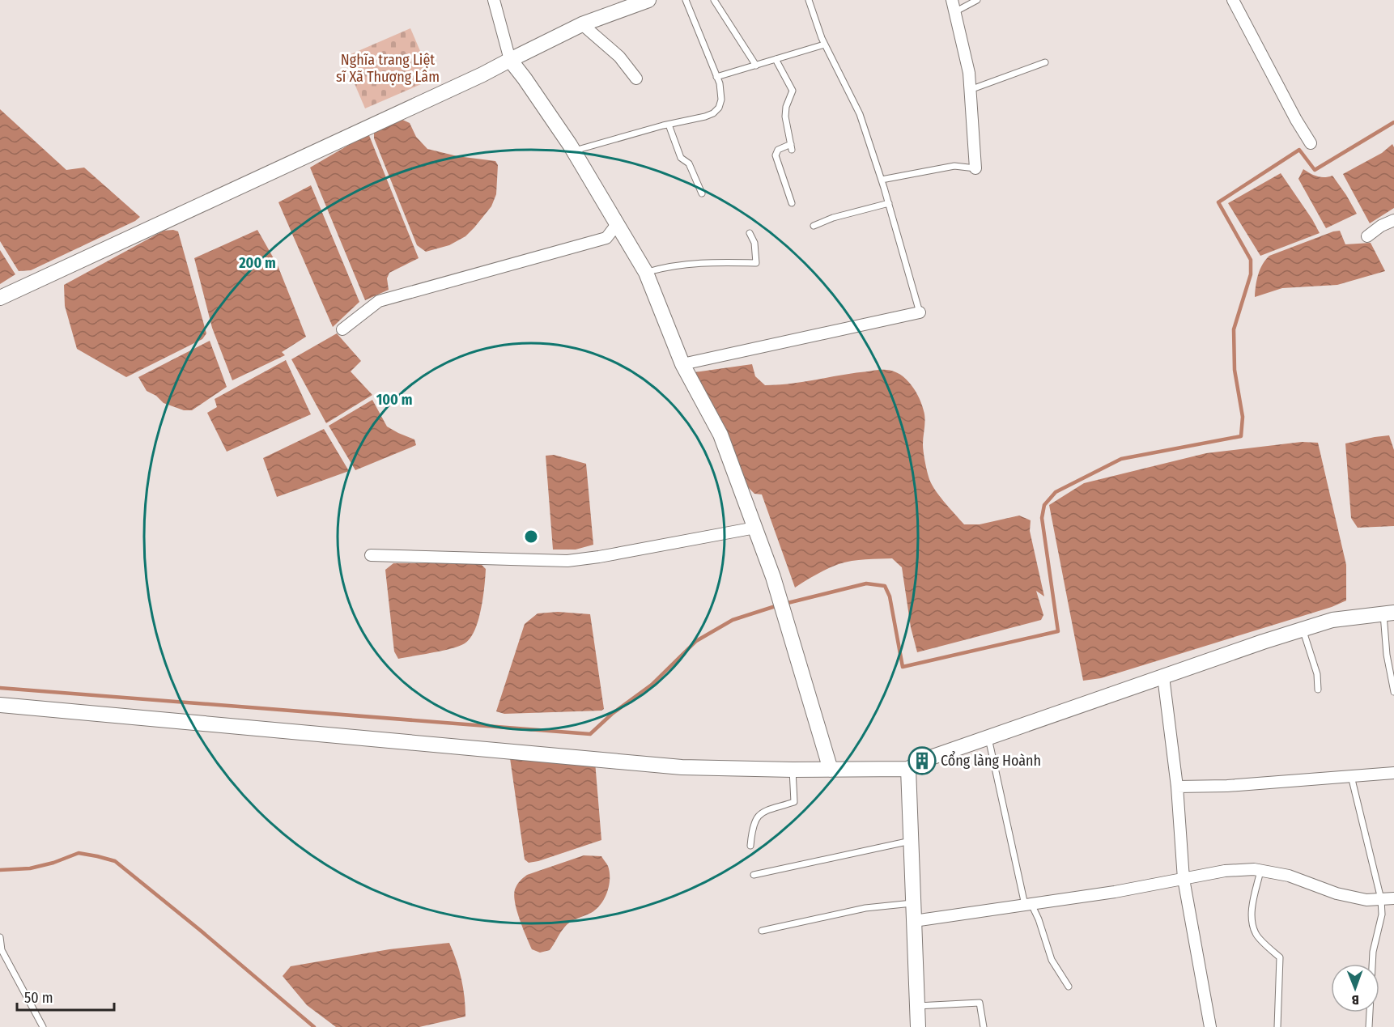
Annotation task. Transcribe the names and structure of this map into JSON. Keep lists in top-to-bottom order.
{
  "parks": ["Nghĩa trang Liệt sĩ Xã Thượng Lâm"],
  "places": {
    "building": ["Cổng làng Hoành"]
  },
  "scale_bar": "50 m",
  "north": "bottom",
  "rings": ["200 m", "100 m"]
}
